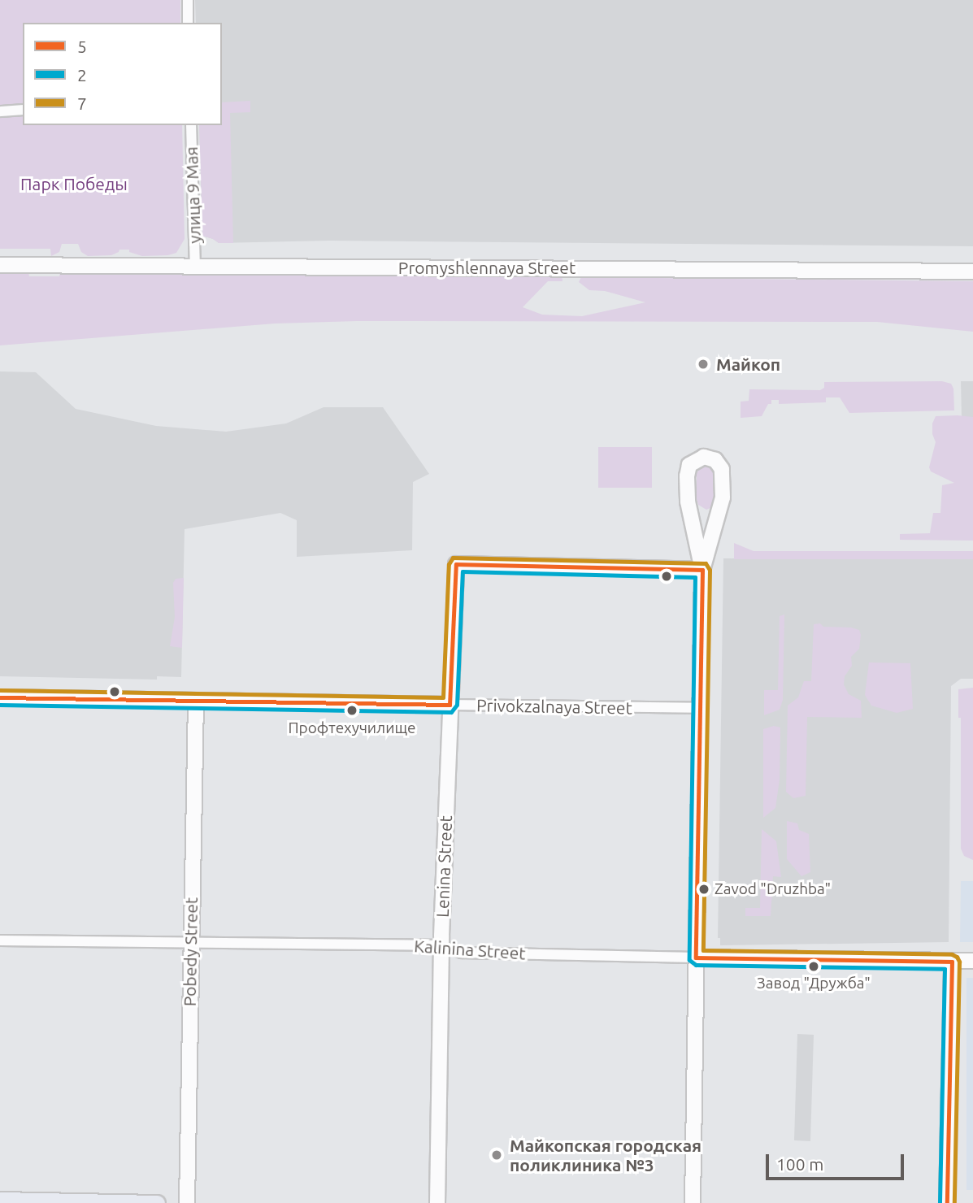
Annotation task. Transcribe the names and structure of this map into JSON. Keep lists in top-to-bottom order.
{
  "streets": {
    "street": [
      "улица 9 Мая",
      "Promyshlennaya Street",
      "Privokzalnaya Street",
      "Lenina Street",
      "Kalinina Street",
      "Pobedy Street"
    ]
  },
  "crossings": [
    ["улица 9 Мая", "Promyshlennaya Street"],
    ["Privokzalnaya Street", "Lenina Street"],
    ["Privokzalnaya Street", "Pobedy Street"],
    ["Lenina Street", "Kalinina Street"],
    ["Kalinina Street", "Pobedy Street"]
  ],
  "parks": ["Парк Победы"],
  "places": [
    "Майкоп",
    "Профтехучилище",
    "Zavod \"Druzhba\"",
    "Завод \"Дружба\"",
    "Майкопская городская поликлиника №3"
  ],
  "lines": ["transit line 7", "transit line 5", "transit line 2"],
  "legend": ["5", "2", "7"],
  "scale_bar": "100 m"
}
